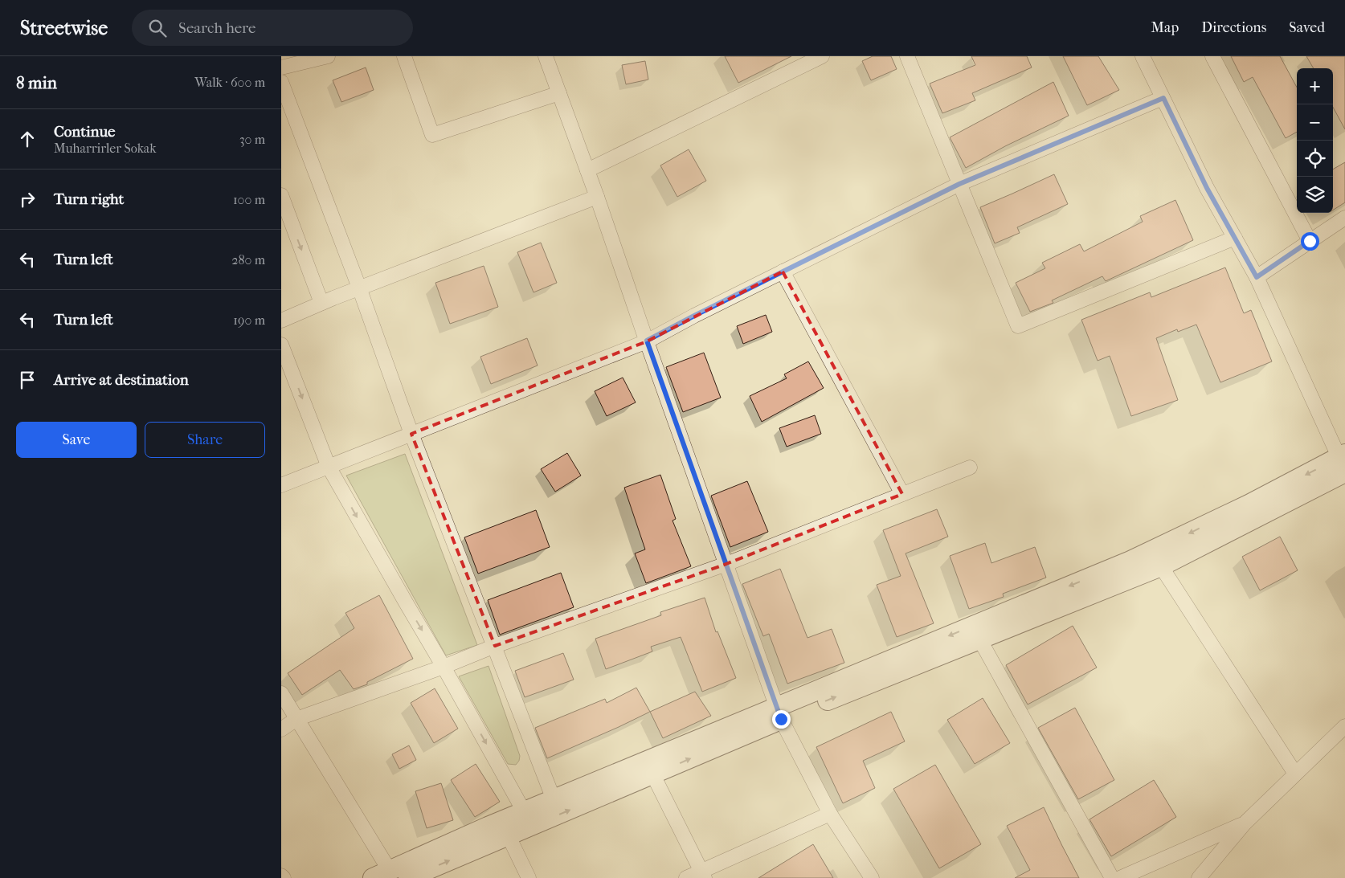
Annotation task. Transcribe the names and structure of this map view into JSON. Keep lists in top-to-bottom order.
{
  "page": {
    "header": "Streetwise",
    "search": "Search here",
    "nav": ["Map", "Directions", "Saved"],
    "heading": ["8 min", "Walk · 600 m"],
    "map_buttons": ["+", "−"],
    "list": [
      ["Continue", "Muharrirler Sokak", "30 m"],
      ["Turn right", "100 m"],
      ["Turn left", "280 m"],
      ["Turn left", "190 m"],
      "Arrive at destination"
    ],
    "buttons": ["Save", "Share"]
  }
}
